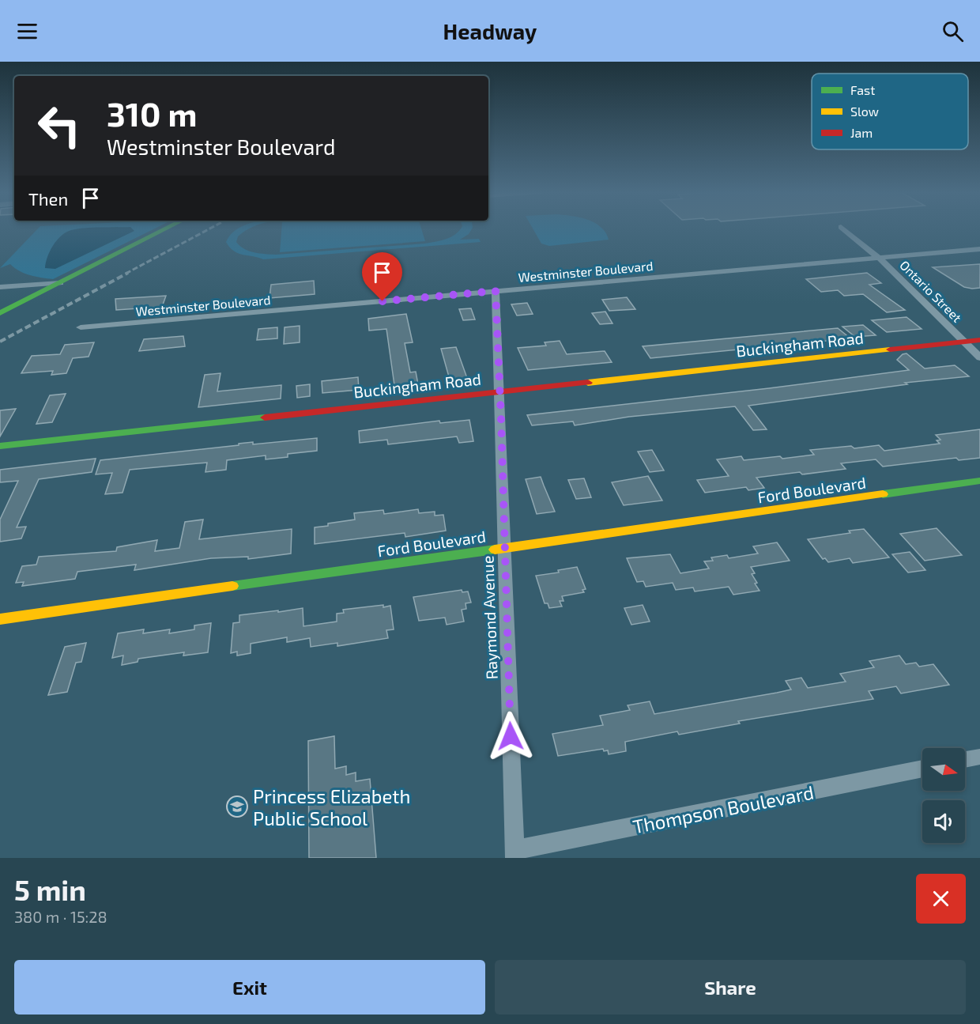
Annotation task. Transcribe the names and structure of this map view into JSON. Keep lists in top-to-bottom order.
{
  "streets": {
    "street": [
      "Westminster Boulevard",
      "Ontario Street",
      "Buckingham Road",
      "Ford Boulevard",
      "Raymond Avenue",
      "Thompson Boulevard"
    ]
  },
  "crossings": [
    ["Westminster Boulevard", "Ontario Street"],
    ["Westminster Boulevard", "Raymond Avenue"],
    ["Ontario Street", "Buckingham Road"],
    ["Buckingham Road", "Raymond Avenue"],
    ["Ford Boulevard", "Raymond Avenue"],
    ["Raymond Avenue", "Thompson Boulevard"]
  ],
  "places": {
    "school or university": ["Princess Elizabeth Public School"]
  },
  "legend": ["Fast", "Slow", "Jam"],
  "north": "right",
  "page": {
    "header": "Headway",
    "turn": ["310 m", "Westminster Boulevard"],
    "then": "Then",
    "heading": ["5 min", "380 m · 15:28"],
    "buttons": ["Exit", "Share"]
  }
}
